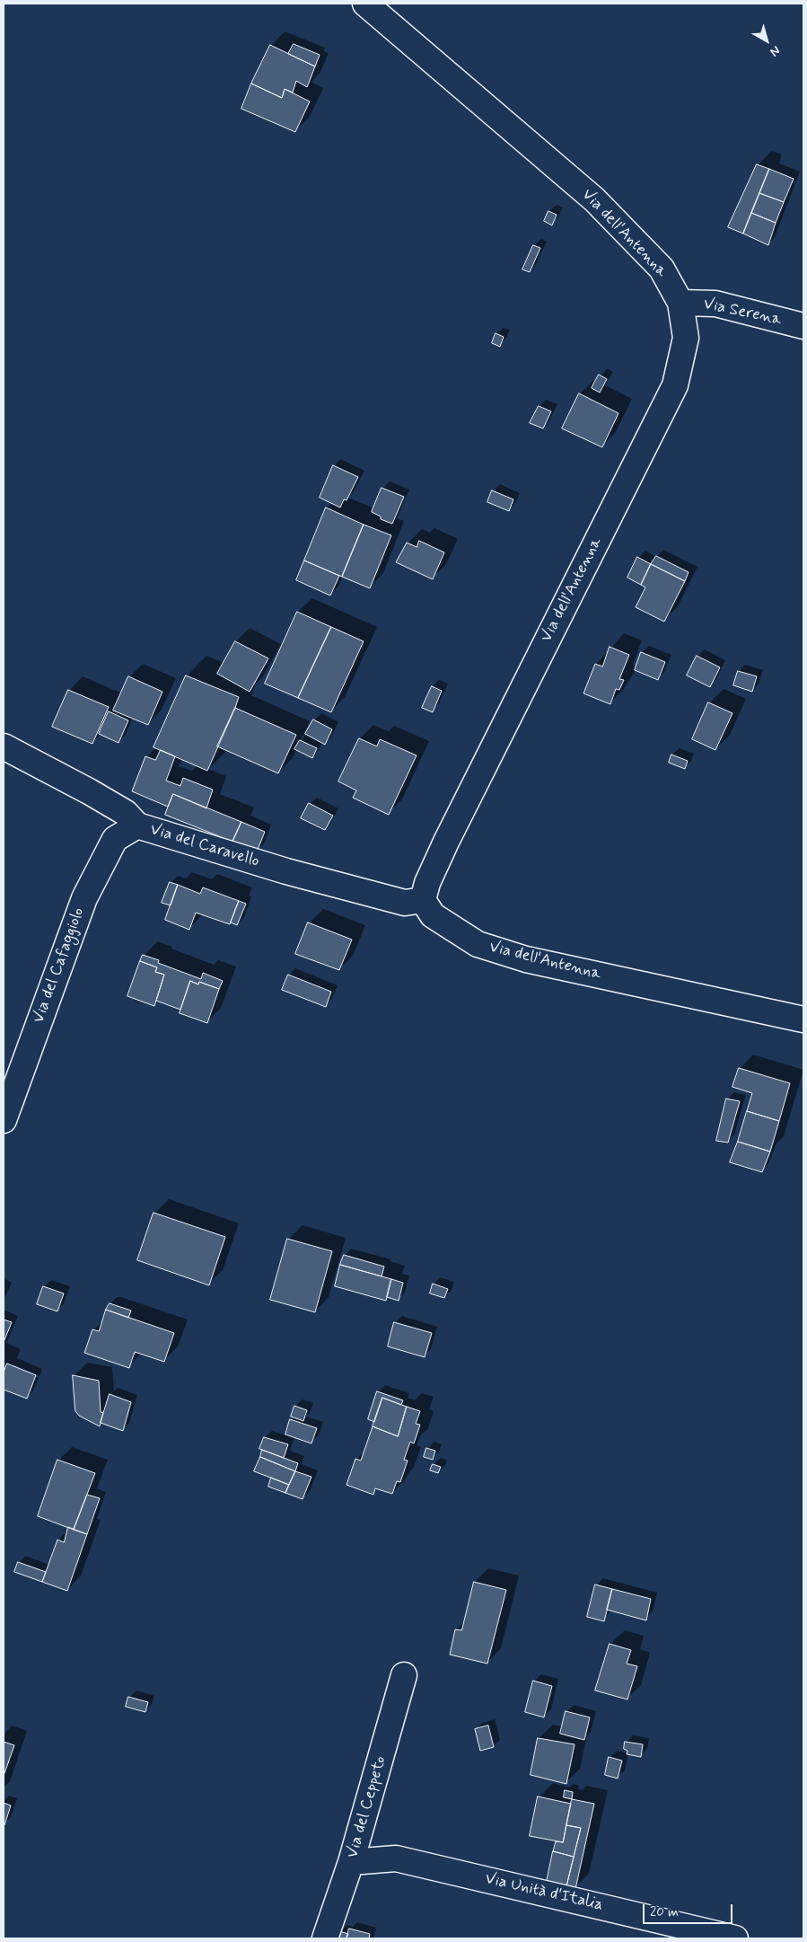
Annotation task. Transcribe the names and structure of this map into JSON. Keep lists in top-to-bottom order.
{
  "streets": {
    "street": [
      "Via dell'Antenna",
      "Via Serena",
      "Via del Caravello",
      "Via del Cafaggiolo",
      "Via del Ceppeto",
      "Via Unità d'Italia"
    ]
  },
  "crossings": [
    ["Via dell'Antenna", "Via Serena"],
    ["Via dell'Antenna", "Via del Caravello"],
    ["Via del Caravello", "Via del Cafaggiolo"],
    ["Via del Ceppeto", "Via Unità d'Italia"]
  ],
  "scale_bar": "20 m",
  "north": "bottom right"
}
